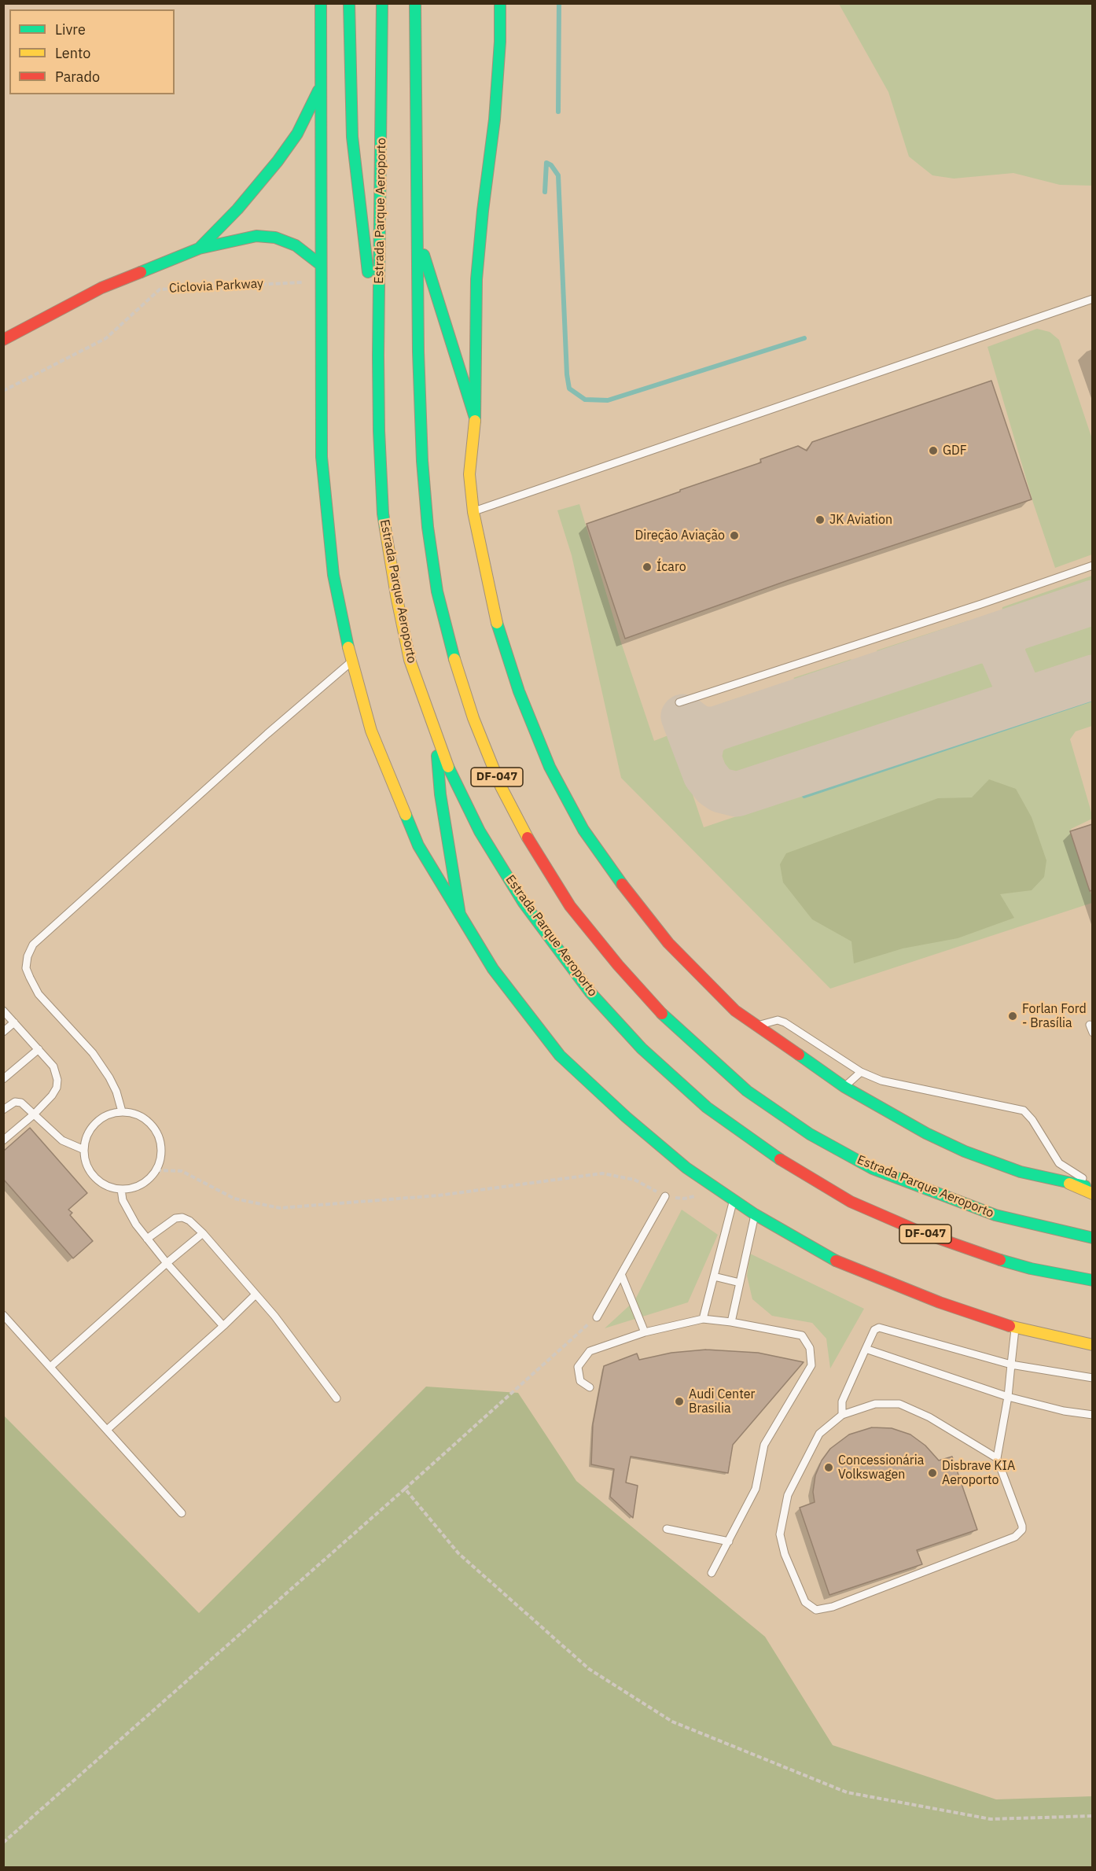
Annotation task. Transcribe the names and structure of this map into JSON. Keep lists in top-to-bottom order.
{
  "streets": {
    "main road": ["Estrada Parque Aeroporto", "DF-047"],
    "path": ["Ciclovia Parkway"]
  },
  "places": [
    "GDF",
    "JK Aviation",
    "Direção Aviação",
    "Ícaro",
    "Forlan Ford - Brasília",
    "Audi Center Brasilia",
    "Concessionária Volkswagen",
    "Disbrave KIA Aeroporto"
  ],
  "legend": ["Livre", "Lento", "Parado"]
}
